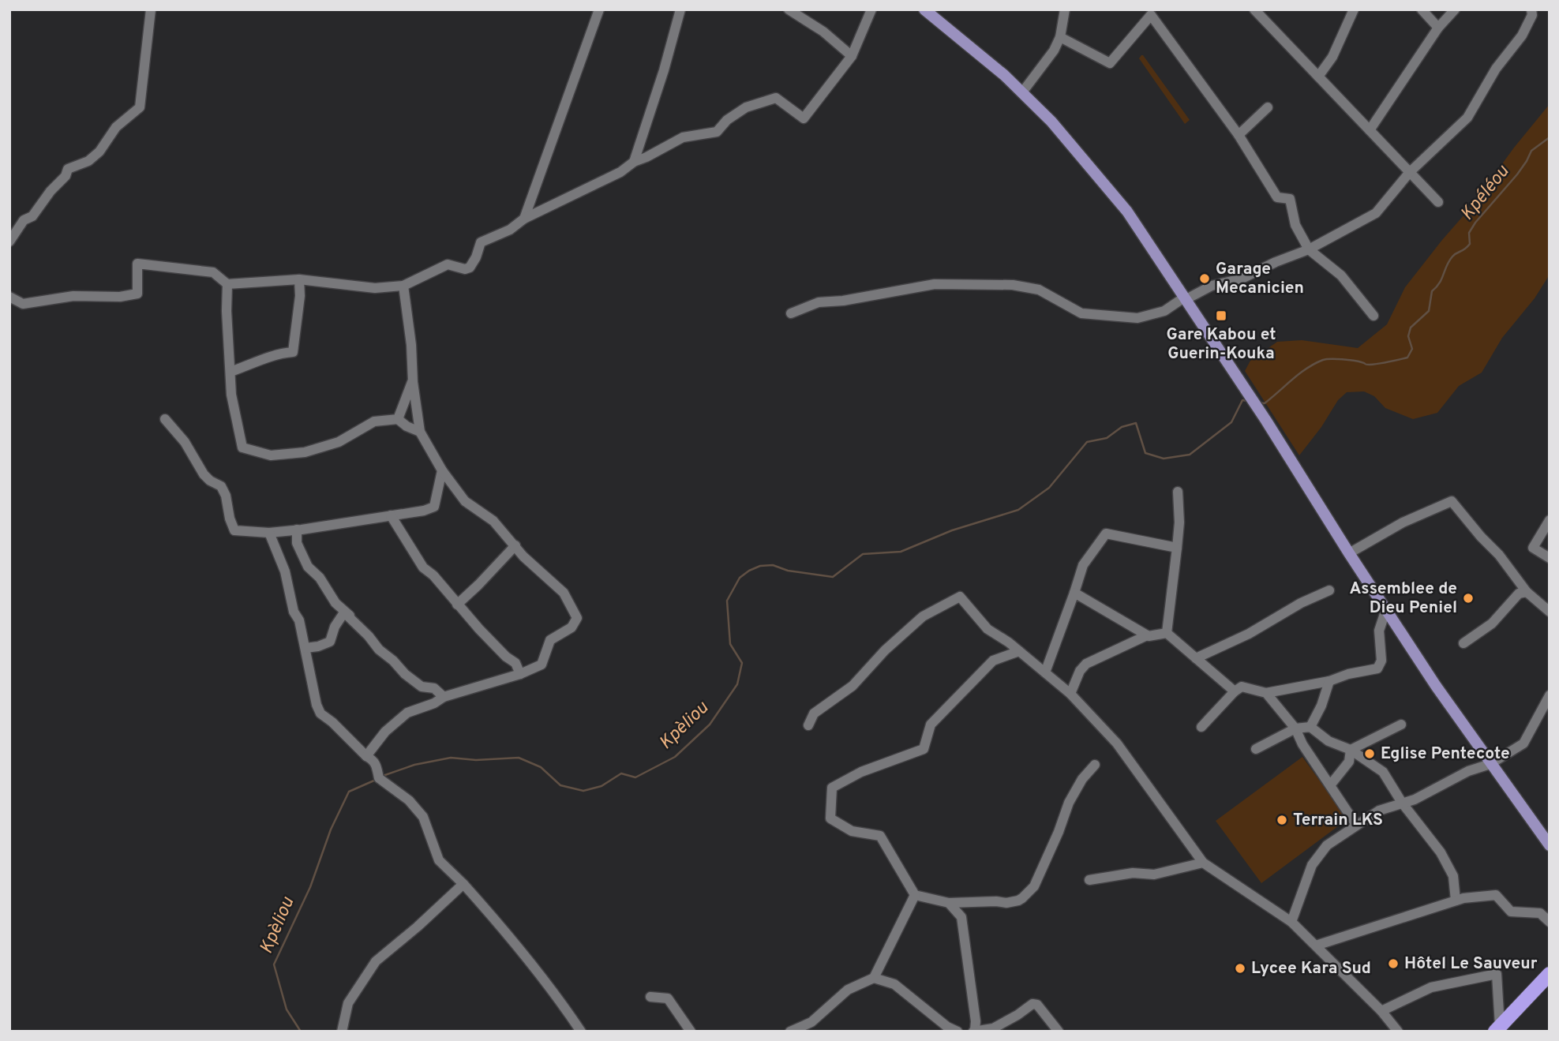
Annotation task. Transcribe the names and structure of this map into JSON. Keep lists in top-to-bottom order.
{
  "water": ["Kpéléou", "Kpèliou"],
  "places": {
    "other": [
      "Garage Mecanicien",
      "Assemblee de Dieu Peniel",
      "Eglise Pentecote",
      "Terrain LKS",
      "Hôtel Le Sauveur",
      "Lycee Kara Sud"
    ],
    "transit": ["Gare Kabou et Guerin-Kouka"]
  }
}
